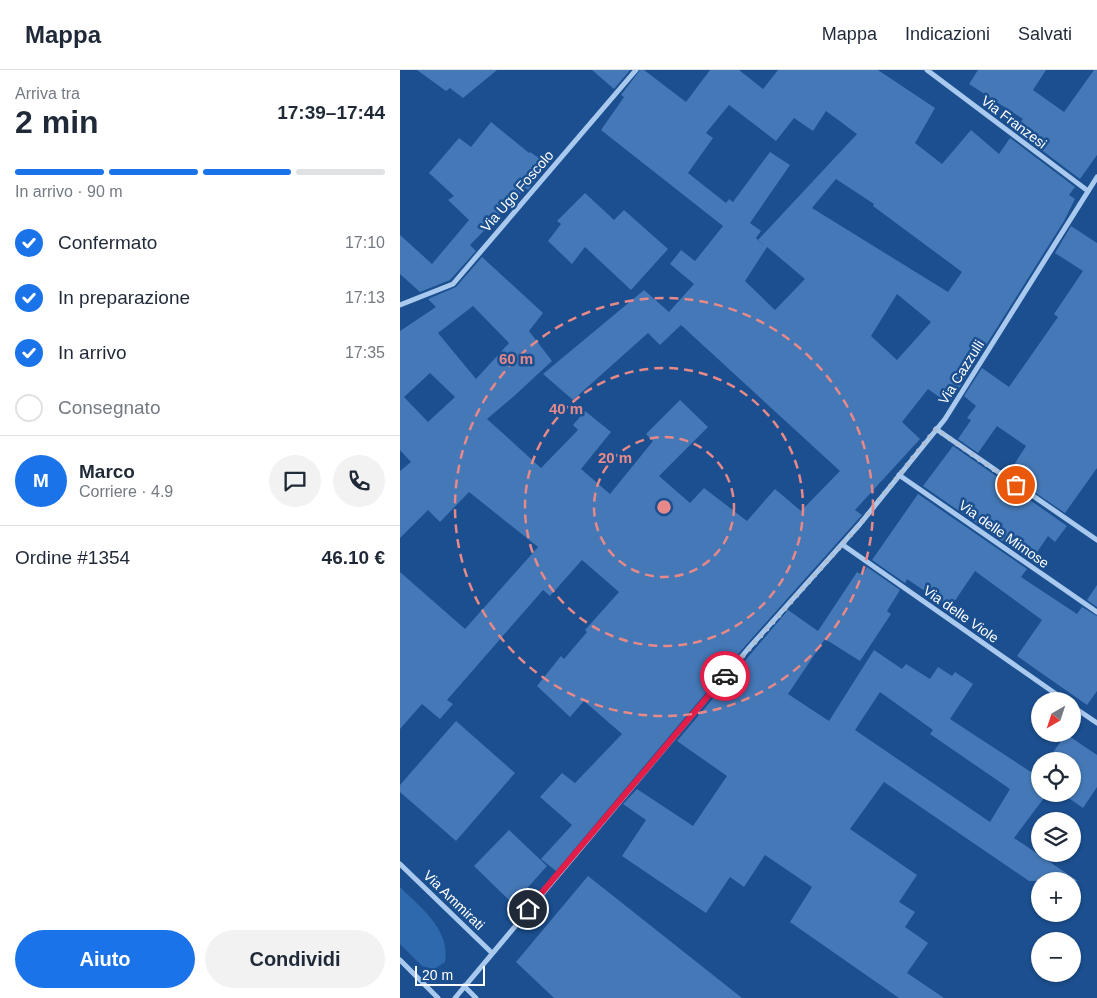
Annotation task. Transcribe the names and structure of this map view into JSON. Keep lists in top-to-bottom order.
{
  "streets": {
    "street": [
      "Via Franzesi",
      "Via Ugo Foscolo",
      "Via Cazzulli",
      "Via delle Mimose",
      "Via delle Viole",
      "Via Ammirati"
    ]
  },
  "crossings": [
    ["Via Franzesi", "Via Cazzulli"],
    ["Via Cazzulli", "Via delle Mimose"],
    ["Via Cazzulli", "Via delle Viole"],
    ["Via Cazzulli", "Via Ammirati"]
  ],
  "scale_bar": "20 m",
  "north": "bottom left",
  "page": {
    "header": "Mappa",
    "nav": ["Mappa", "Indicazioni", "Salvati"],
    "heading": ["2 min", "Arriva tra", "17:39–17:44"],
    "panel": [
      "Marco",
      "Corriere · 4.9",
      "Ordine #1354",
      "46.10 €"
    ],
    "bar": "In arrivo · 90 m",
    "list": [
      ["Confermato", "17:10"],
      ["In preparazione", "17:13"],
      ["In arrivo", "17:35"],
      "Consegnato"
    ],
    "round": "M",
    "map_buttons": ["+", "−"],
    "buttons": ["Aiuto", "Condividi"],
    "scale": "20 m"
  },
  "rings": ["60 m", "40 m", "20 m"]
}
